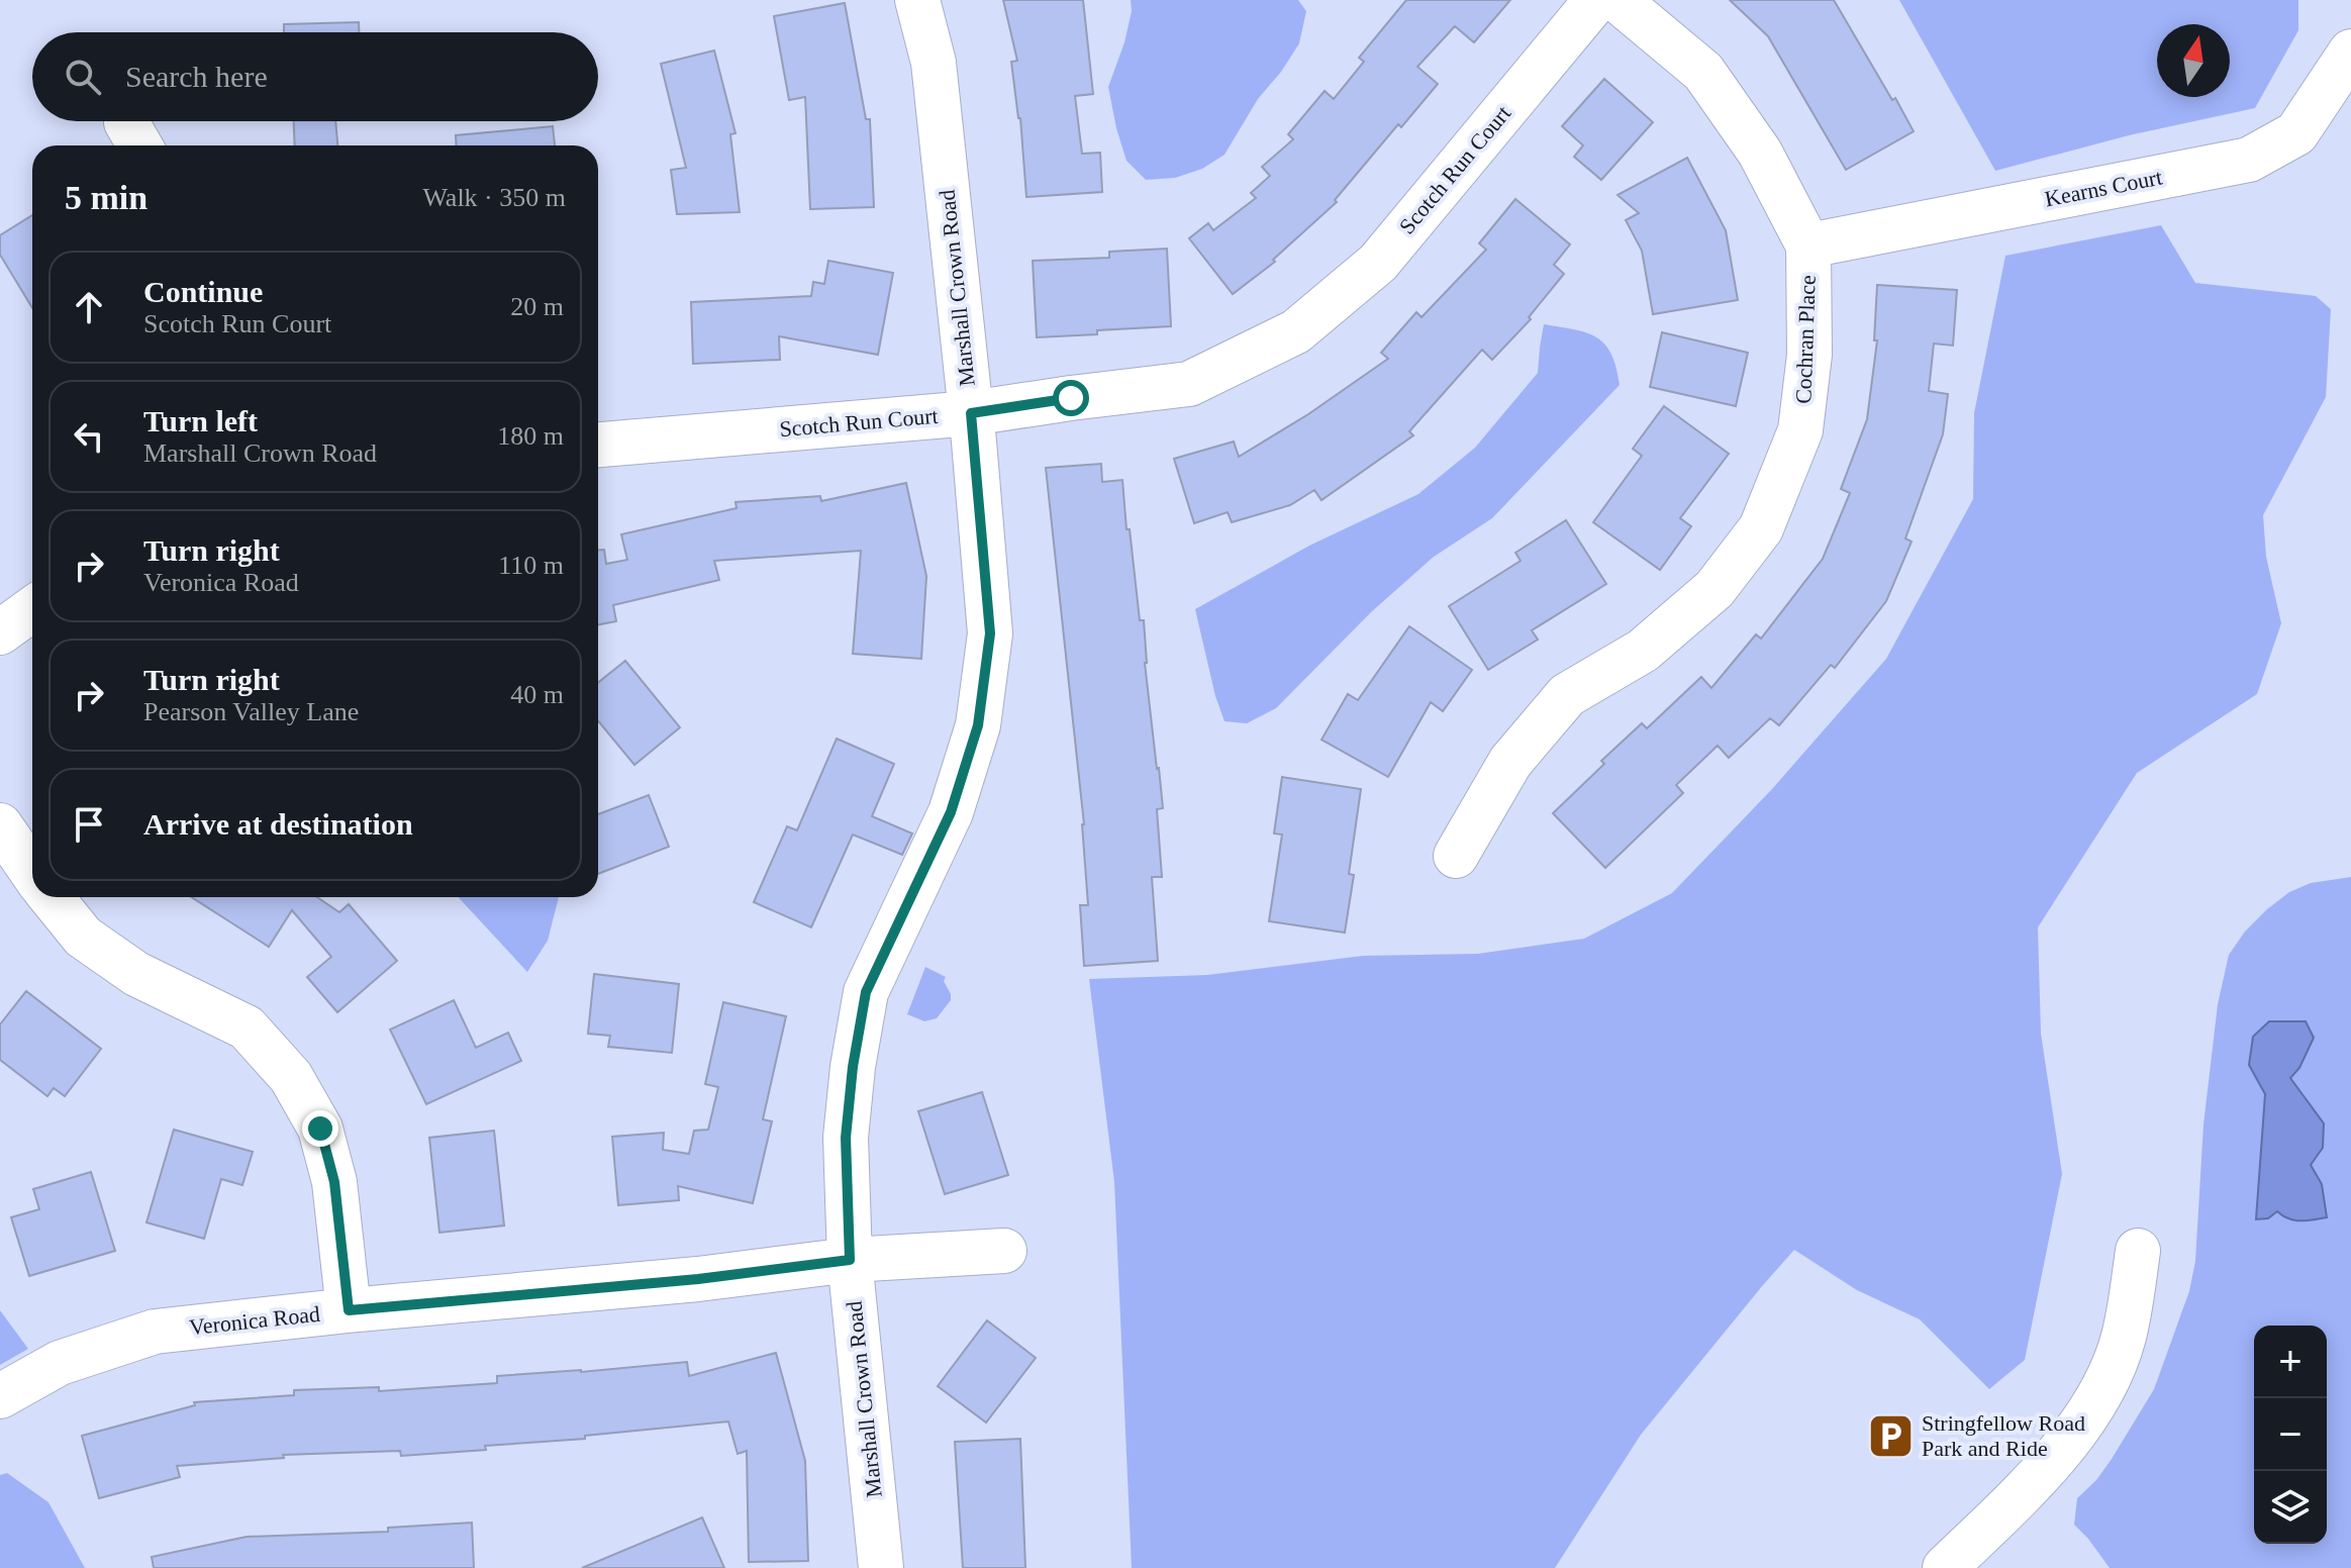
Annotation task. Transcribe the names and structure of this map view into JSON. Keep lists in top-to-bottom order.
{
  "streets": {
    "street": [
      "Scotch Run Court",
      "Kearns Court",
      "Marshall Crown Road",
      "Cochran Place",
      "Veronica Road"
    ]
  },
  "crossings": [
    ["Scotch Run Court", "Marshall Crown Road"],
    ["Kearns Court", "Cochran Place"],
    ["Marshall Crown Road", "Veronica Road"]
  ],
  "places": {
    "parking": ["Stringfellow Road Park and Ride"]
  },
  "north": "top",
  "page": {
    "search": "Search here",
    "heading": ["5 min", "Walk · 350 m"],
    "list": [
      ["Continue", "Scotch Run Court", "20 m"],
      ["Turn left", "Marshall Crown Road", "180 m"],
      ["Turn right", "Veronica Road", "110 m"],
      ["Turn right", "Pearson Valley Lane", "40 m"],
      "Arrive at destination"
    ],
    "map_buttons": ["+", "−"]
  }
}
